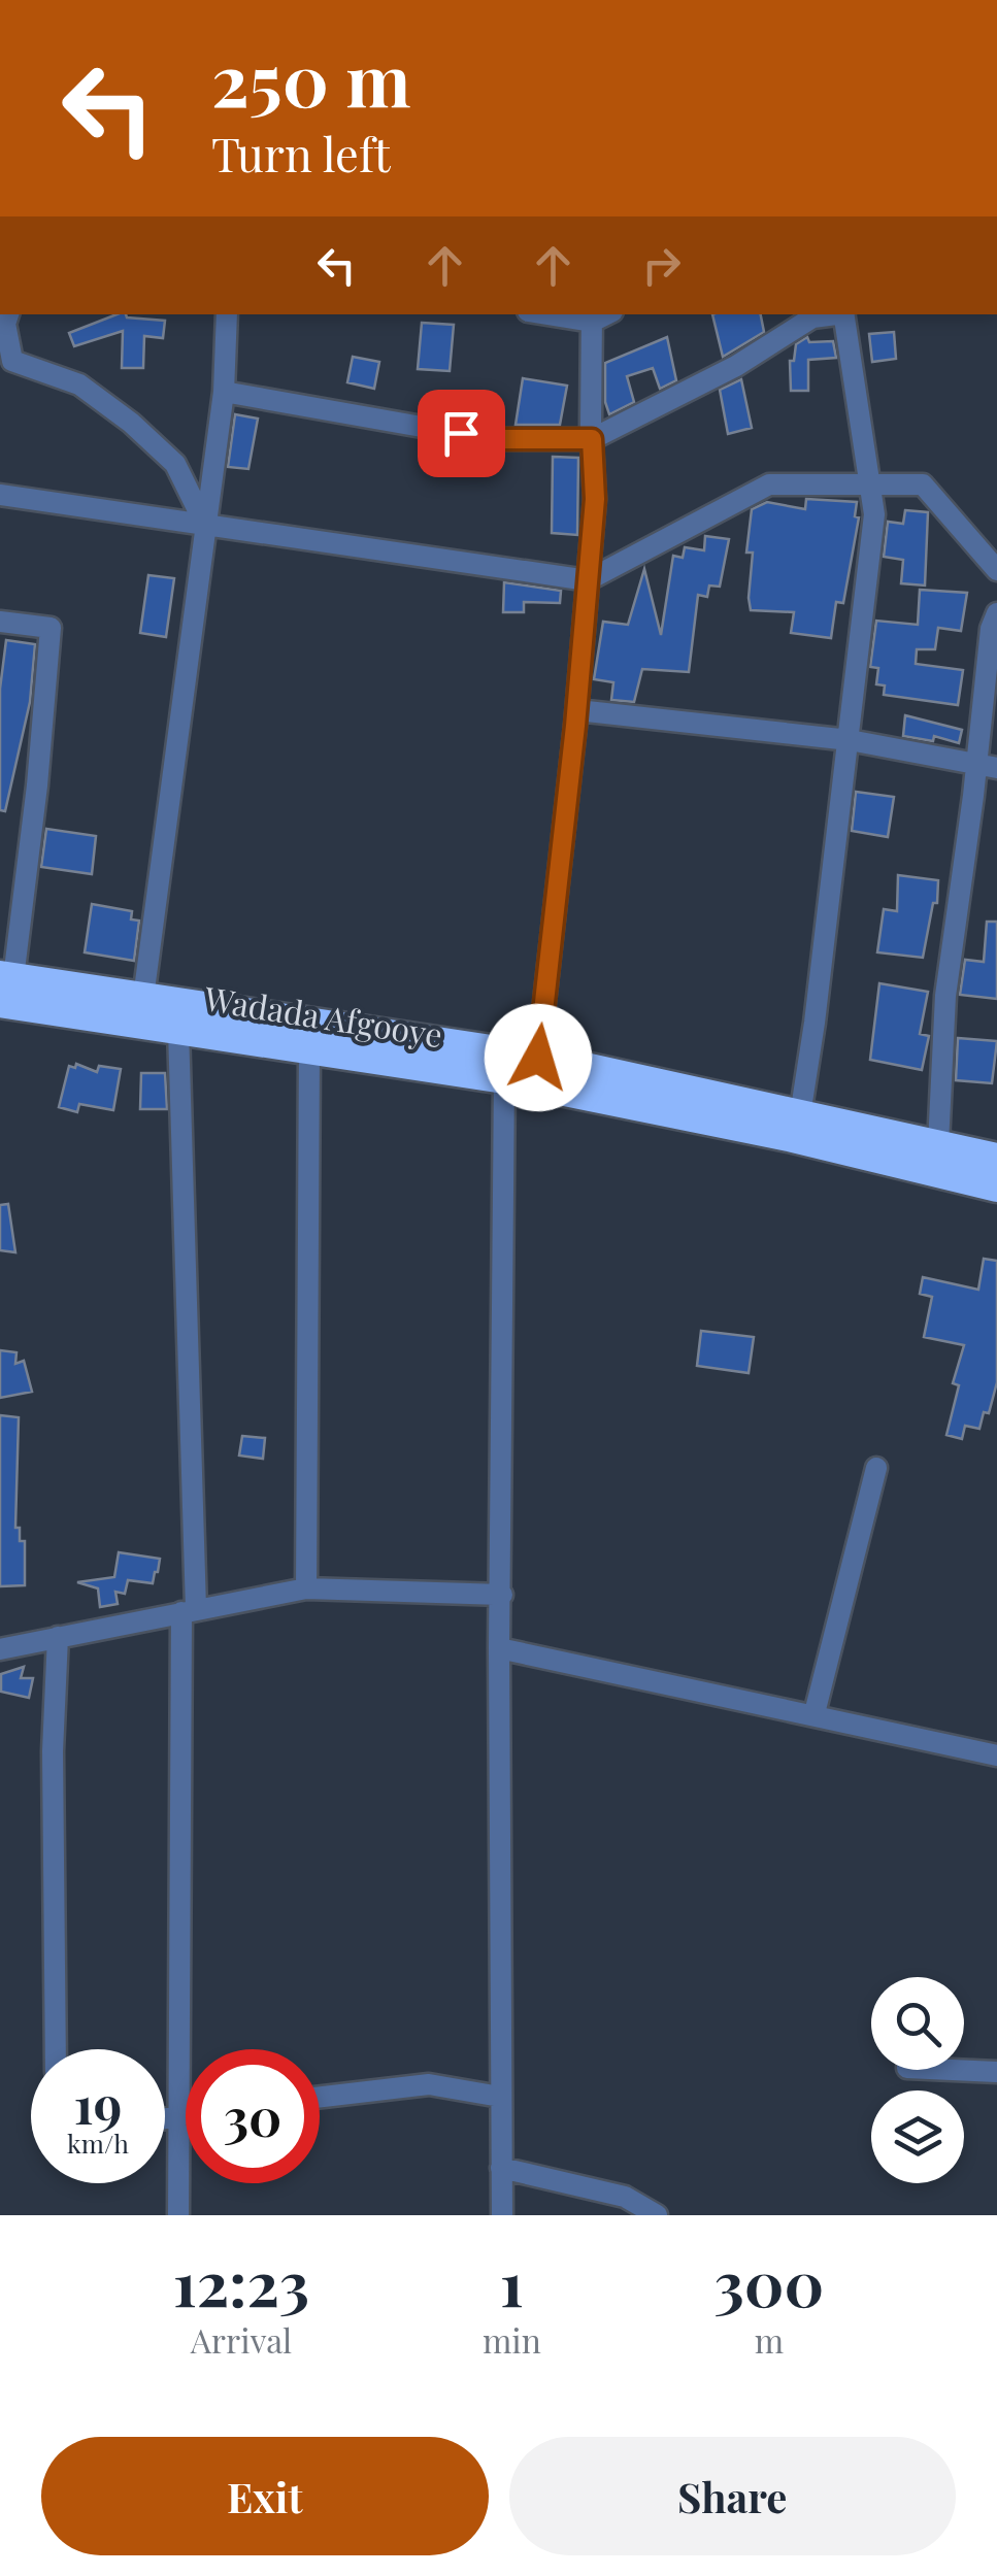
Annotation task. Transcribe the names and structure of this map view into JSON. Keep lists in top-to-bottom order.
{
  "streets": {
    "highway": ["Wadada Afgooye"]
  },
  "page": {
    "turn": ["250 m", "Turn left"],
    "speed": "19 km/h",
    "limit": "30",
    "eta": [
      "12:23",
      "Arrival",
      "1",
      "min",
      "300",
      "m"
    ],
    "buttons": ["Exit", "Share"]
  }
}
